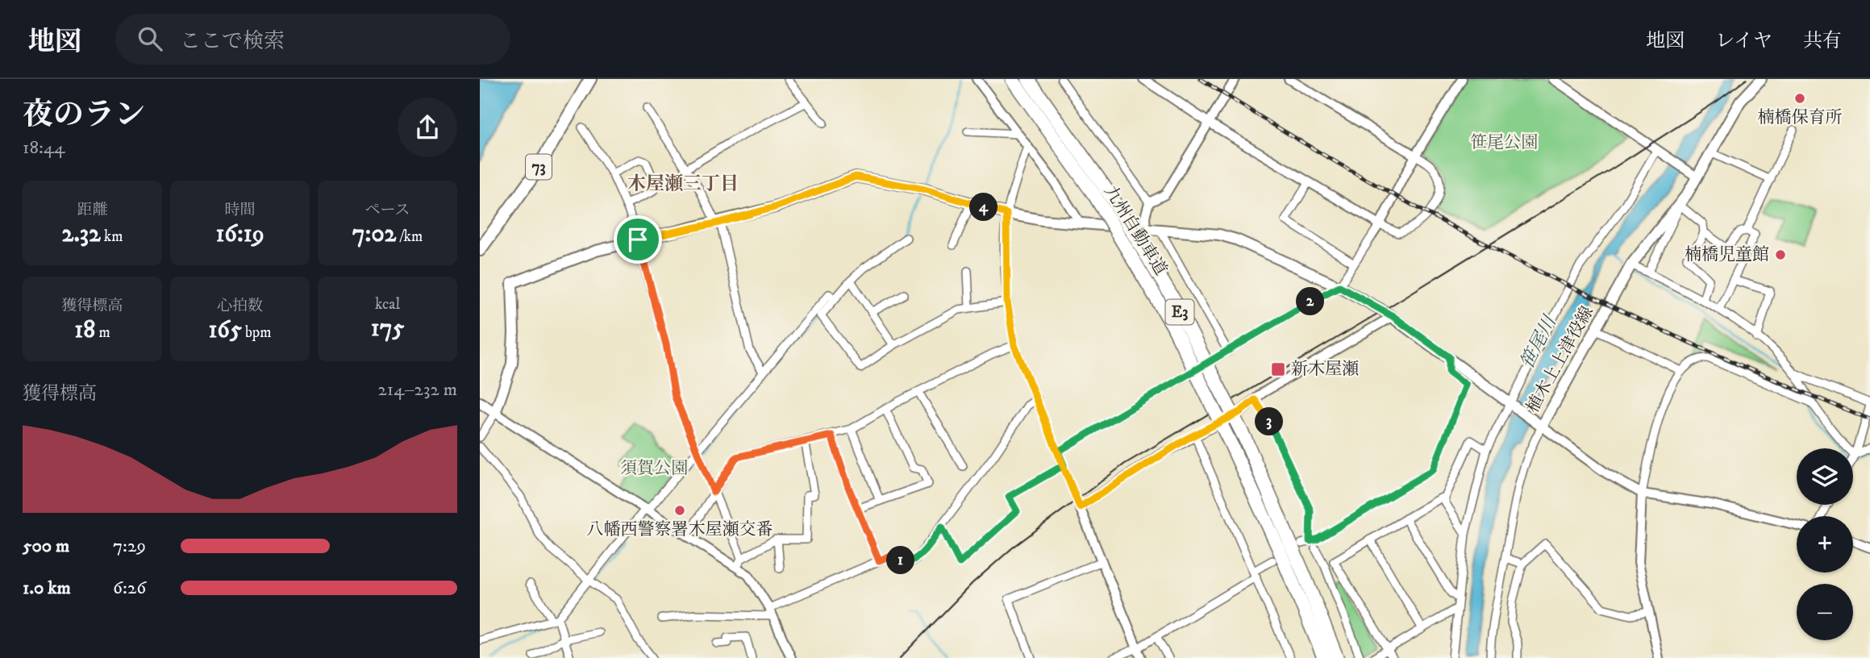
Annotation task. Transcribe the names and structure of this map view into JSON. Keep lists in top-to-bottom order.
{
  "streets": {
    "highway": ["九州自動車道", "E3"],
    "main road": ["73", "植木上上津役線"]
  },
  "districts": ["木屋瀬三丁目"],
  "water": ["笹尾川"],
  "parks": ["笹尾公園", "須賀公園"],
  "places": {
    "other": ["楠橋保育所", "楠橋児童館", "八幡西警察署木屋瀬交番"],
    "transit": ["新木屋瀬"]
  },
  "page": {
    "header": "地図",
    "search": "ここで検索",
    "nav": ["地図", "レイヤ", "共有"],
    "heading": ["夜のラン", "18:44"],
    "stats": [
      ["距離", "2.32 km"],
      ["時間", "16:19"],
      ["ペース", "7:02 /km"],
      ["獲得標高", "18 m"],
      ["心拍数", "165 bpm"],
      ["kcal", "175"]
    ],
    "pins": [
      "4",
      "2",
      "3",
      "1"
    ],
    "chart": ["獲得標高", "214–232 m"],
    "map_buttons": ["+", "−"],
    "list": [
      {
        "name": "500 m",
        "note": "7:29"
      },
      {
        "name": "1.0 km",
        "note": "6:26"
      }
    ]
  }
}
